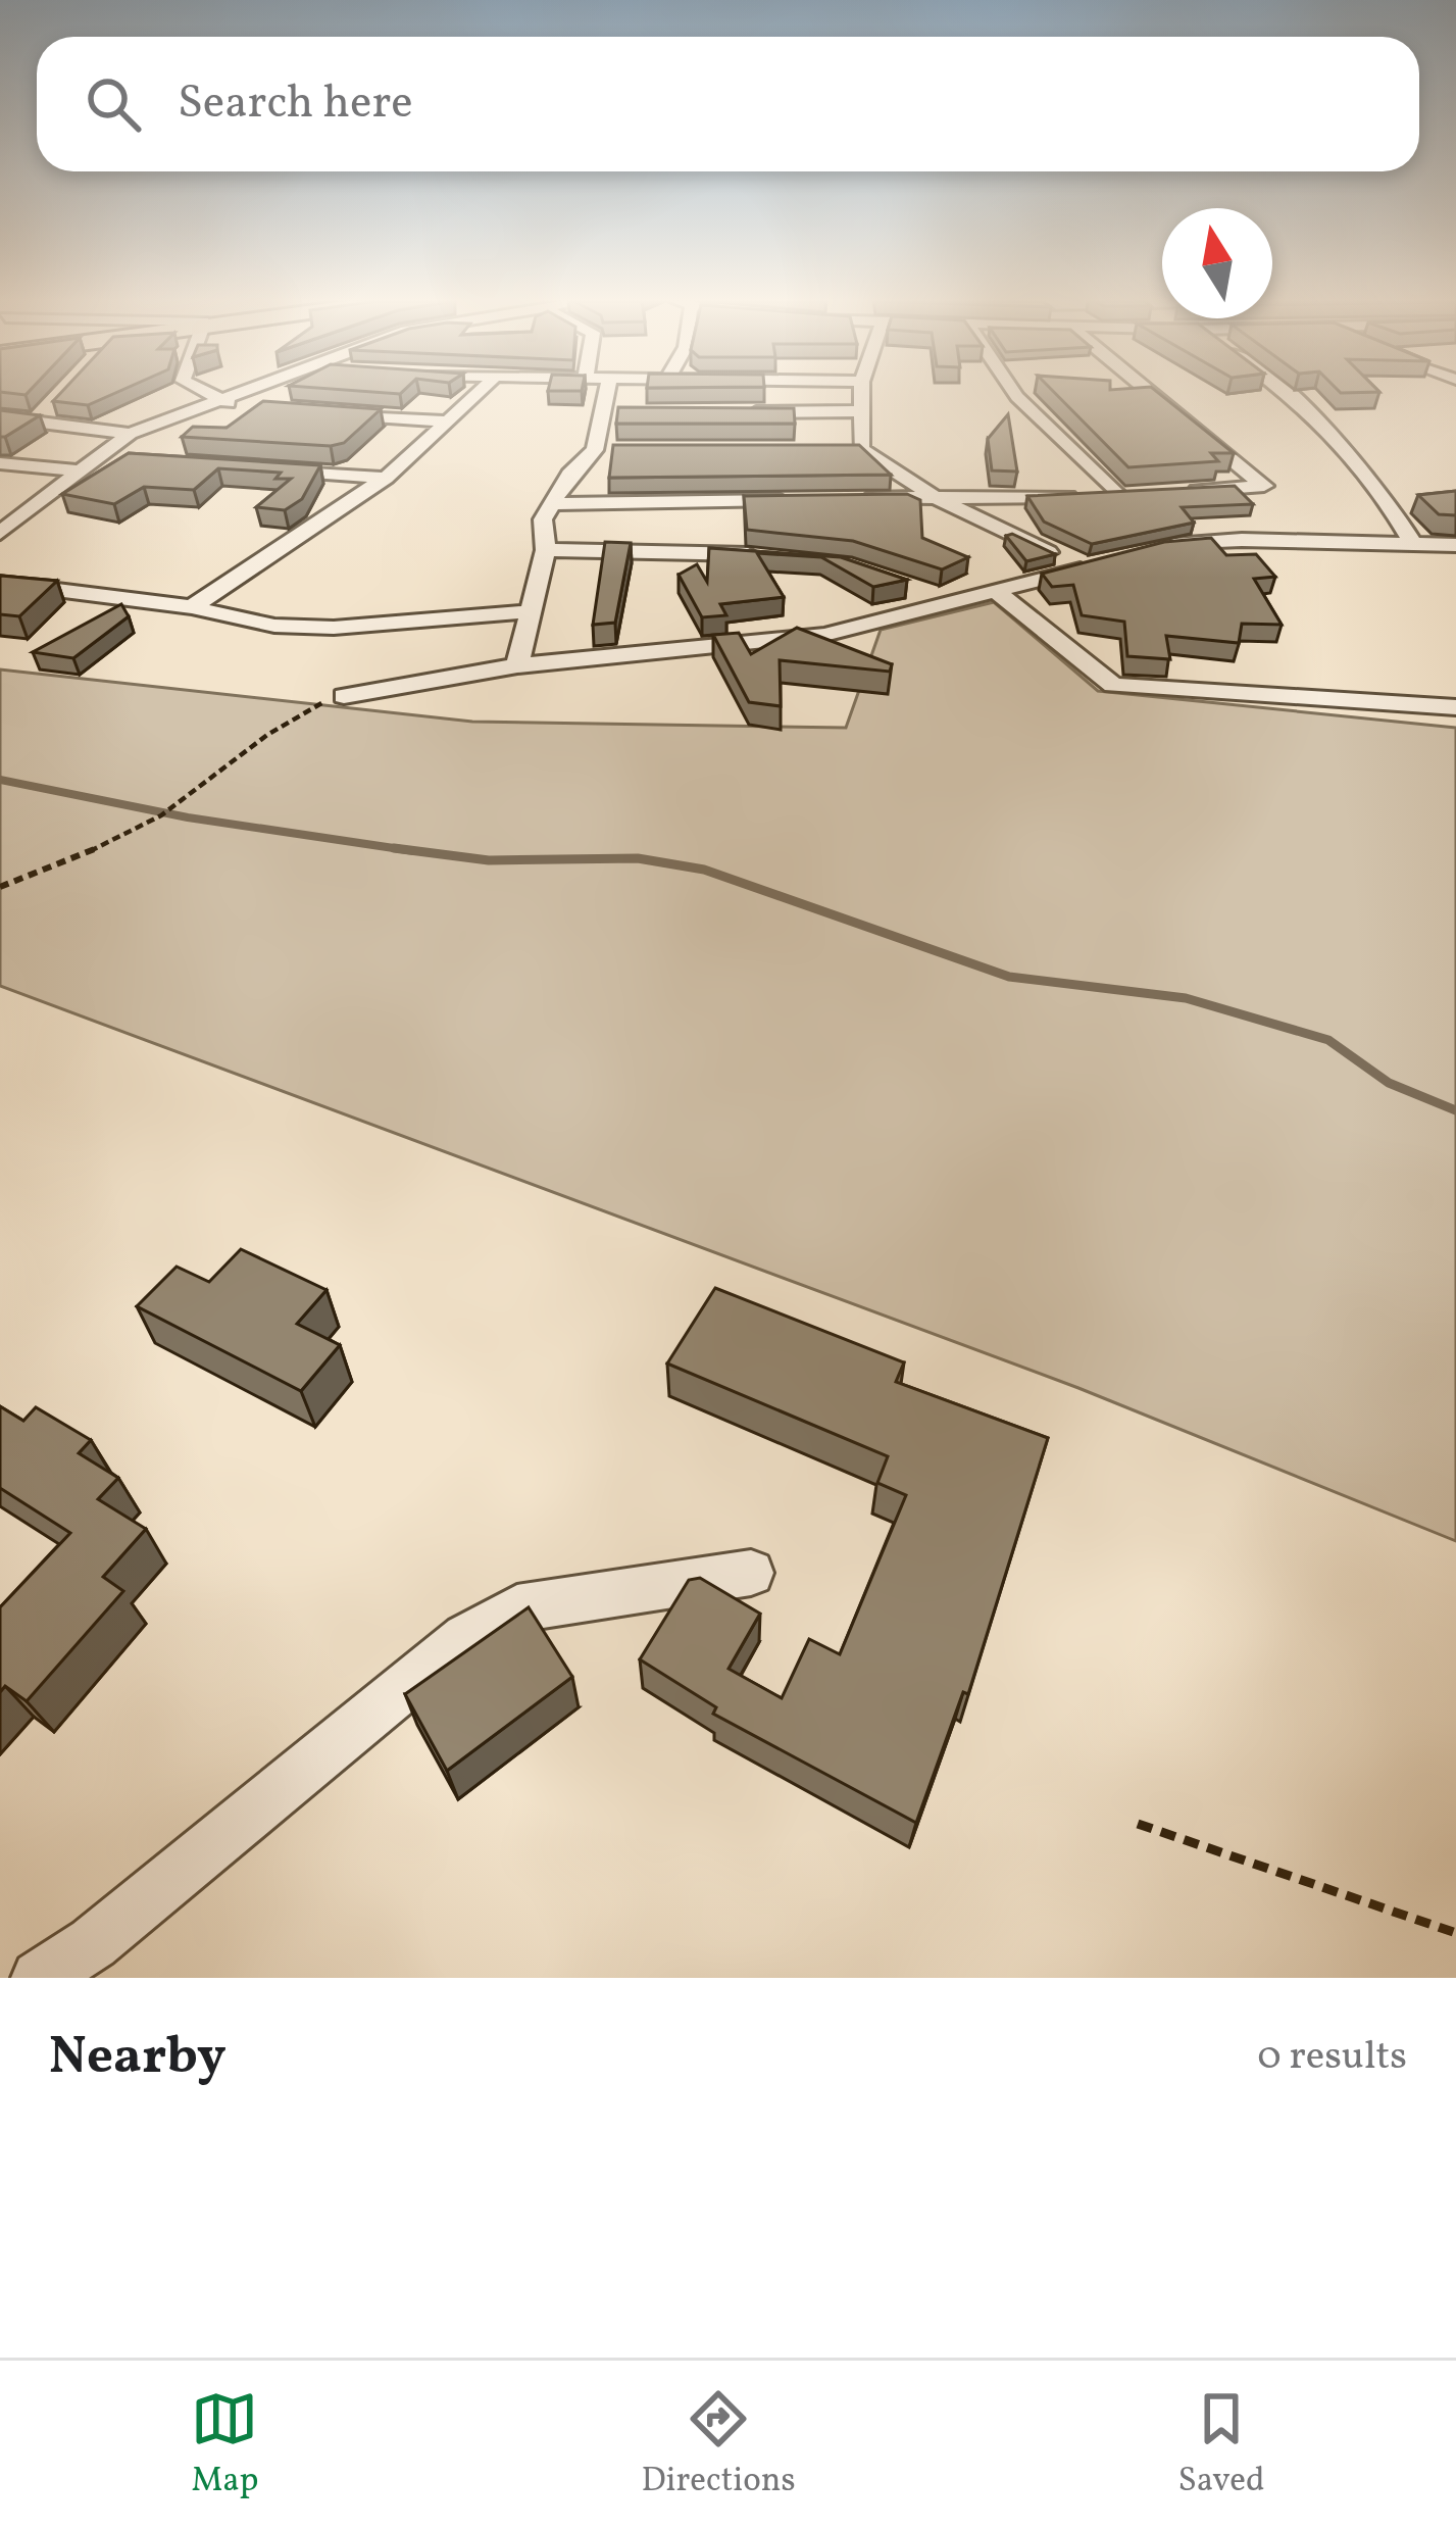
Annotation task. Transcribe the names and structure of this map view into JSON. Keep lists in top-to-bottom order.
{
  "north": "top",
  "page": {
    "search": "Search here",
    "heading": ["Nearby", "0 results"],
    "nav": ["Map", "Directions", "Saved"]
  }
}
